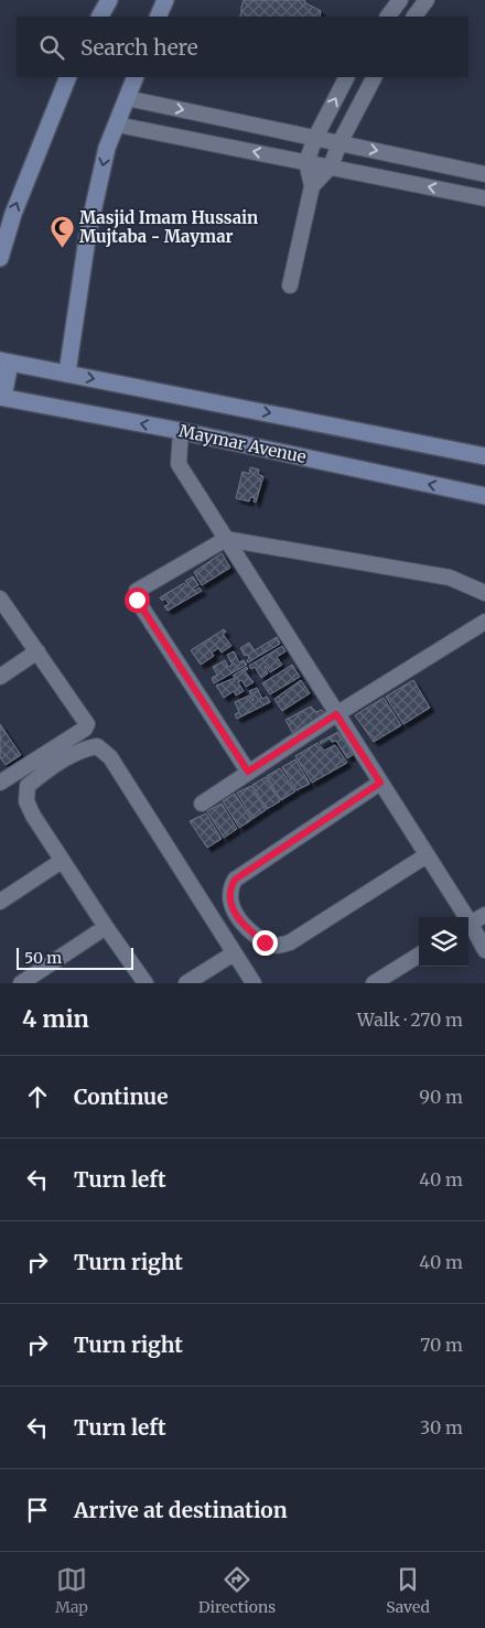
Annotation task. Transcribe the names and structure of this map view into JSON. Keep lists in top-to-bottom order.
{
  "streets": {
    "main road": ["Maymar Avenue"]
  },
  "places": {
    "mosque": ["Masjid Imam Hussain Mujtaba - Maymar"]
  },
  "scale_bar": "50 m",
  "page": {
    "search": "Search here",
    "scale": "50 m",
    "heading": ["4 min", "Walk · 270 m"],
    "list": [
      ["Continue", "90 m"],
      ["Turn left", "40 m"],
      ["Turn right", "40 m"],
      ["Turn right", "70 m"],
      ["Turn left", "30 m"],
      "Arrive at destination"
    ],
    "nav": ["Map", "Directions", "Saved"]
  }
}
